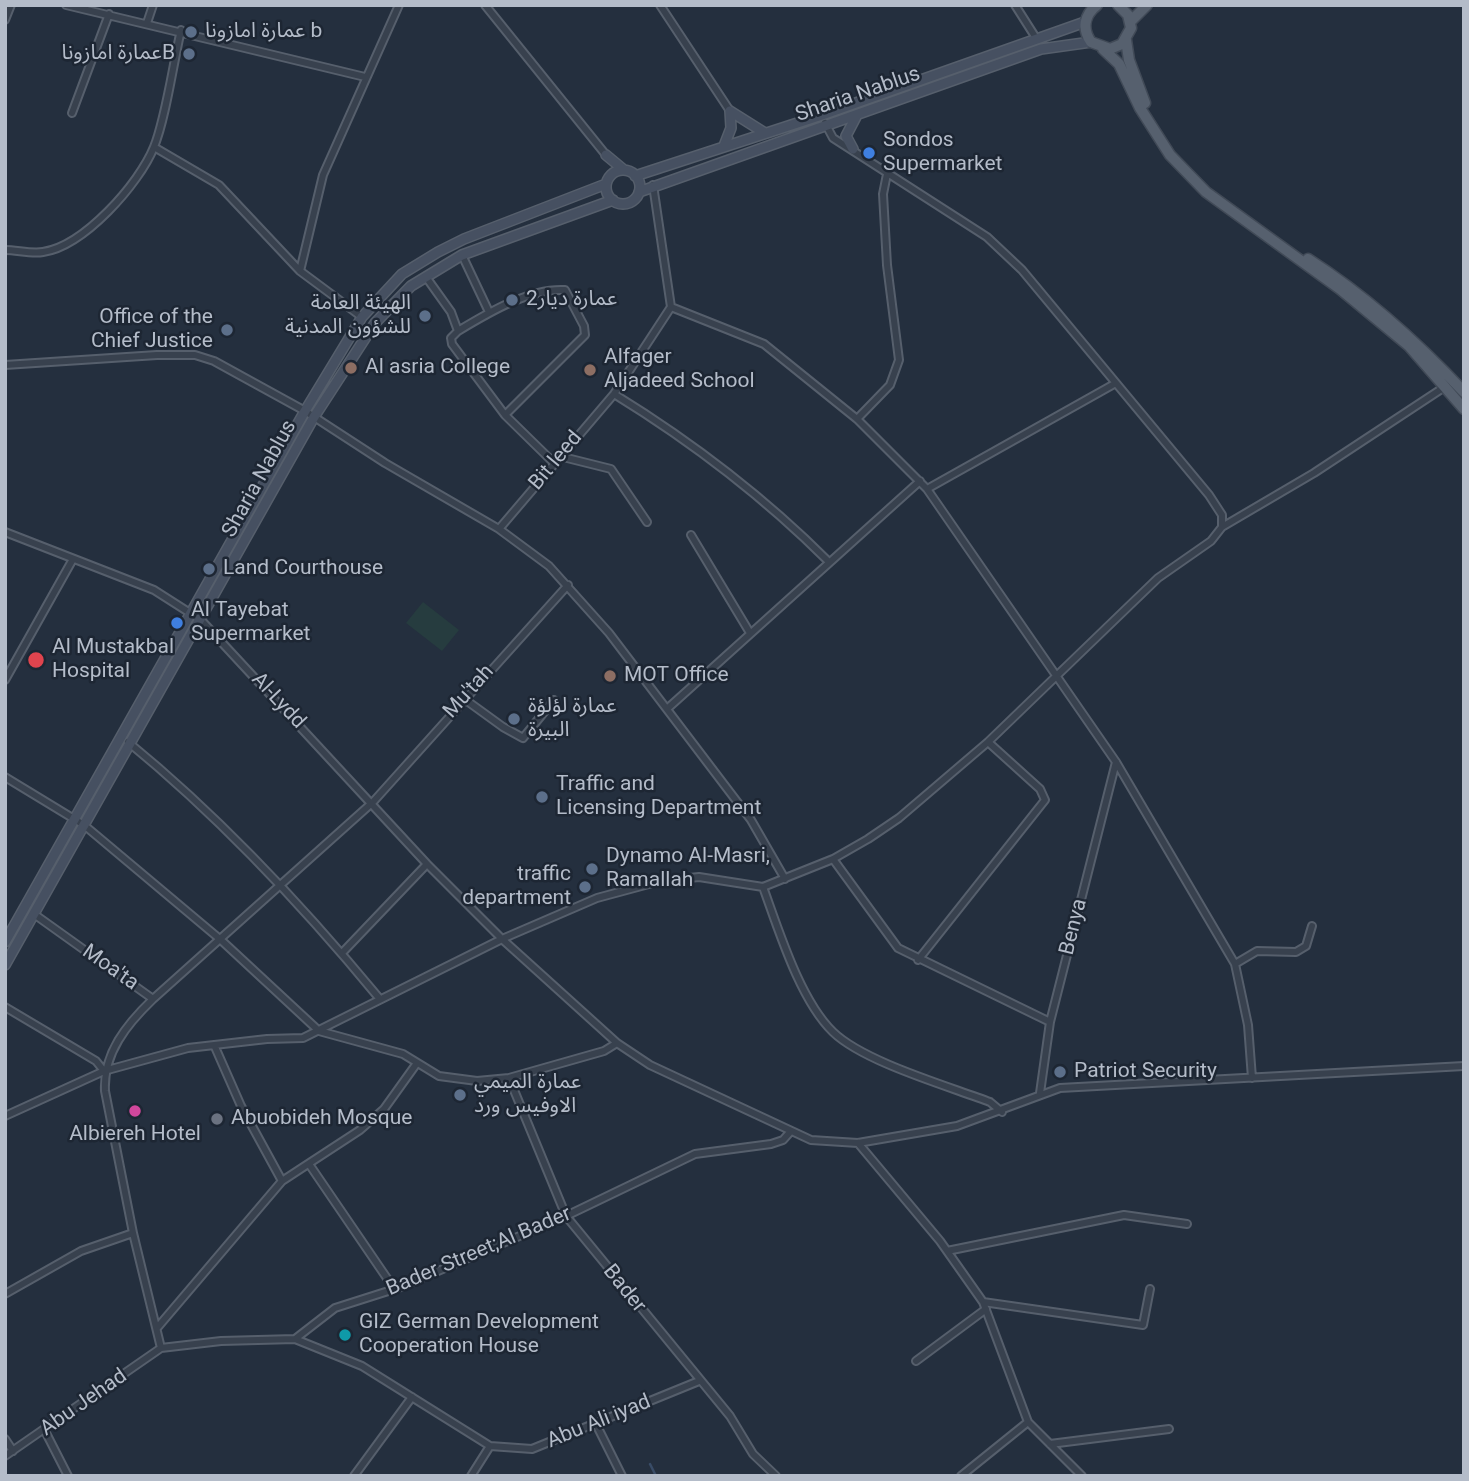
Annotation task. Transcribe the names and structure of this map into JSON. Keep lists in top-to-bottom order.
{
  "streets": {
    "main road": ["Sharia Nablus"],
    "street": [
      "Bit leed",
      "Mu'tah",
      "Al-Lydd",
      "Benya",
      "Moa'ta",
      "Bader Street;Al Bader",
      "Bader",
      "Abu Jehad",
      "Abu Ali iyad"
    ]
  },
  "crossings": [
    ["Sharia Nablus", "Al-Lydd"],
    ["Sharia Nablus", "Moa'ta"],
    ["Mu'tah", "Al-Lydd"],
    ["Mu'tah", "Moa'ta"],
    ["Al-Lydd", "Benya"],
    ["Al-Lydd", "Bader Street;Al Bader"],
    ["Bader Street;Al Bader", "Bader"],
    ["Bader", "Abu Ali iyad"]
  ],
  "places": [
    "عمارة امازونا b",
    "عمارة امازوناB",
    "Sondos Supermarket",
    "عمارة ديار2",
    "الهيئة العامة للشؤون المدنية",
    "Office of the Chief Justice",
    "Al asria College",
    "Alfager Aljadeed School",
    "Land Courthouse",
    "Al Tayebat Supermarket",
    "Al Mustakbal Hospital",
    "MOT Office",
    "عمارة لؤلؤة البيرة",
    "Traffic and Licensing Department",
    "Dynamo Al-Masri, Ramallah",
    "traffic department",
    "Patriot Security",
    "عمارة الميمي الاوفيس ورد",
    "Albiereh Hotel",
    "Abuobideh Mosque",
    "GIZ German Development Cooperation House"
  ]
}
